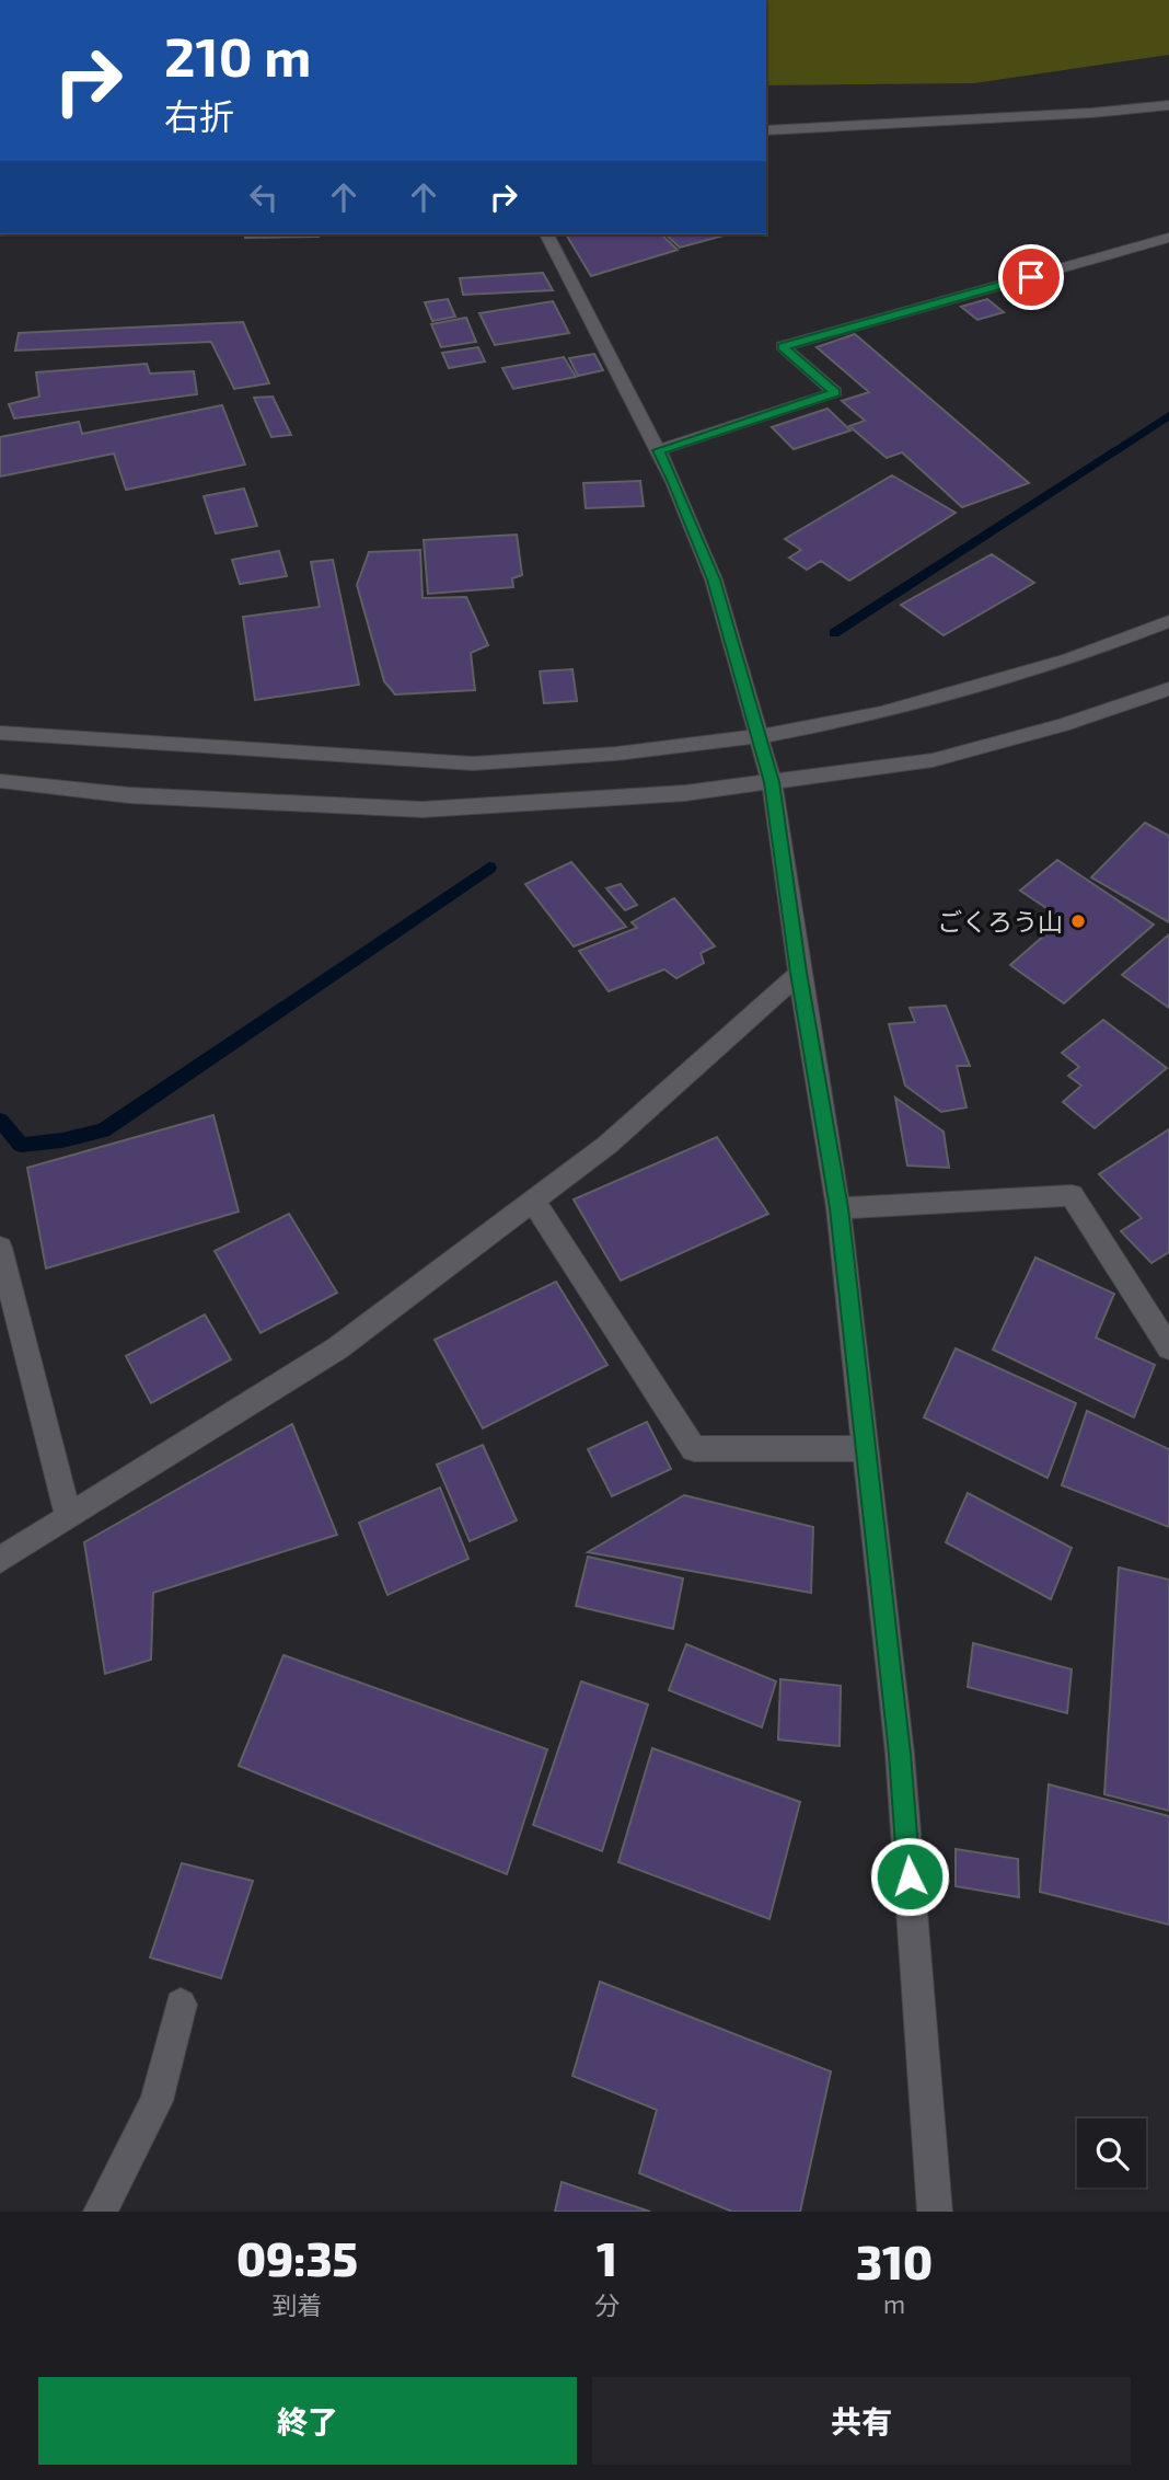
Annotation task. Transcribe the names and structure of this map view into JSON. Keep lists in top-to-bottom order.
{
  "places": ["ごくろう山"],
  "page": {
    "turn": ["210 m", "右折"],
    "eta": [
      "09:35",
      "到着",
      "1",
      "分",
      "310",
      "m"
    ],
    "buttons": ["終了", "共有"]
  }
}
